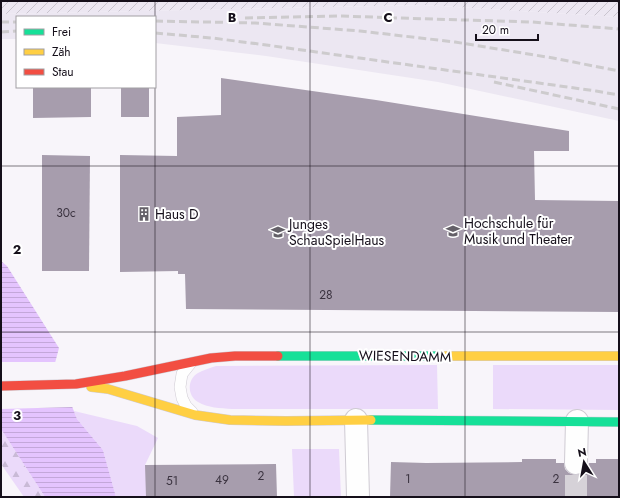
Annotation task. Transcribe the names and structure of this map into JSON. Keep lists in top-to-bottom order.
{
  "streets": {
    "street": ["WIESENDAMM"]
  },
  "places": {
    "building": ["Haus D"],
    "school or university": ["Hochschule für Musik und Theater", "Junges SchauSpielHaus"]
  },
  "house_numbers": [
    "30c",
    "28",
    "2",
    "1",
    "2",
    "49",
    "51"
  ],
  "legend": ["Frei", "Zäh", "Stau"],
  "scale_bar": "20 m",
  "north": "top",
  "grid": {
    "columns": ["B", "C"],
    "rows": ["2", "3"]
  }
}
